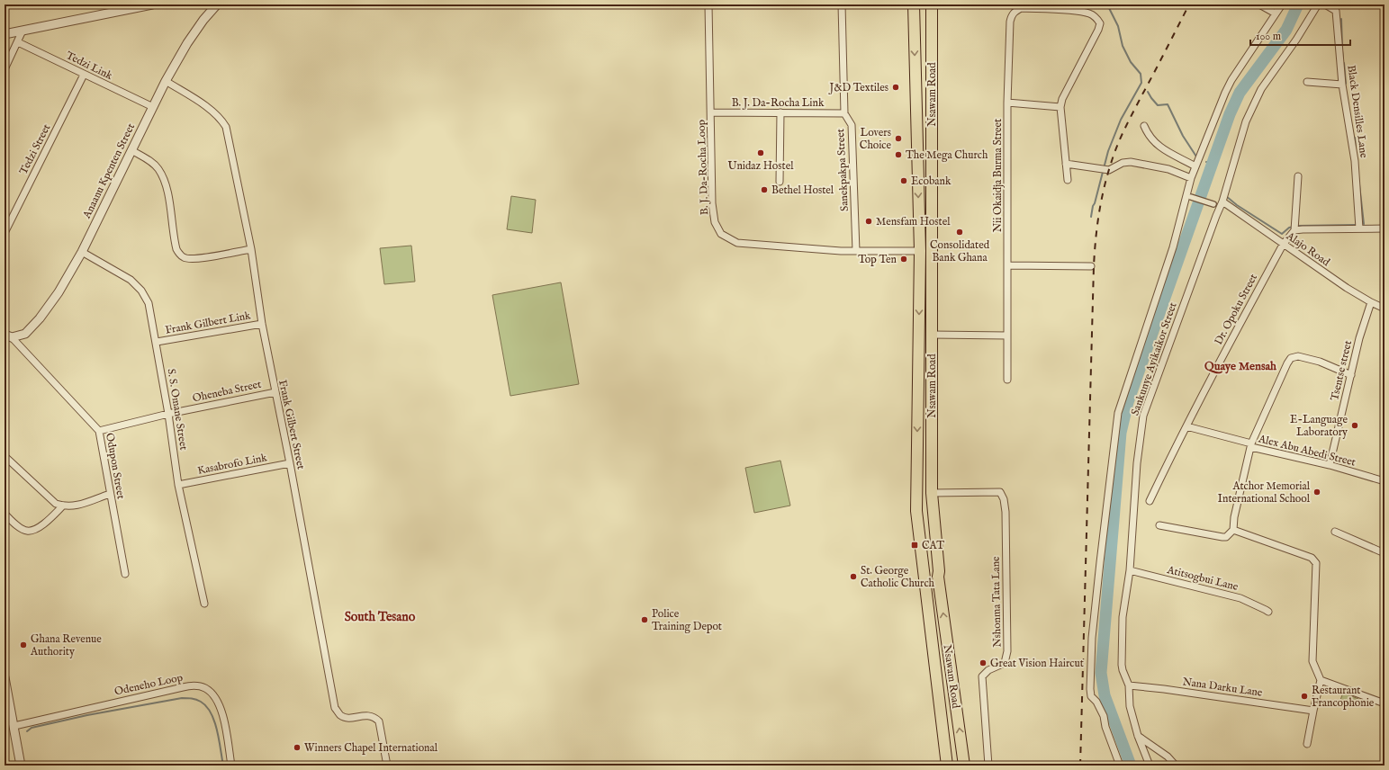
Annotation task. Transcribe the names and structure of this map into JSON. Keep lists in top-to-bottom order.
{
  "streets": {
    "highway": ["Nsawam Road"],
    "street": [
      "Tedzi Link",
      "B. J. Da-Rocha Link",
      "Black Densilles Lane",
      "Tedzi Street",
      "B. J. Da-Rocha Loop",
      "Sanekpakpa Street",
      "Anaanu Kpenten Street",
      "Nii Okaidja Burma Street",
      "Alajo Road",
      "Dr. Opoku Street",
      "Frank Gilbert Link",
      "Sankunye Ayikaikor Street",
      "Tsentse street",
      "Oheneba Street",
      "S. S. Omane Street",
      "Frank Gilbert Street",
      "Alex Abu Abedi Street",
      "Kasabrofo Link",
      "Odupon Street",
      "Atitsogbui Lane",
      "Nshonma Tata Lane",
      "Odeneho Loop",
      "Nana Darku Lane"
    ]
  },
  "crossings": [
    ["Tedzi Link", "Tedzi Street"],
    ["Tedzi Link", "Anaanu Kpenten Street"],
    ["Nsawam Road", "B. J. Da-Rocha Loop"],
    ["Nsawam Road", "Nshonma Tata Lane"],
    ["B. J. Da-Rocha Link", "B. J. Da-Rocha Loop"],
    ["B. J. Da-Rocha Link", "Sanekpakpa Street"],
    ["B. J. Da-Rocha Loop", "Sanekpakpa Street"],
    ["Anaanu Kpenten Street", "S. S. Omane Street"],
    ["Anaanu Kpenten Street", "Frank Gilbert Street"],
    ["Anaanu Kpenten Street", "Odupon Street"],
    ["Alajo Road", "Dr. Opoku Street"],
    ["Alajo Road", "Sankunye Ayikaikor Street"],
    ["Alajo Road", "Tsentse street"],
    ["Dr. Opoku Street", "Alex Abu Abedi Street"],
    ["Frank Gilbert Link", "S. S. Omane Street"],
    ["Frank Gilbert Link", "Frank Gilbert Street"],
    ["Sankunye Ayikaikor Street", "Atitsogbui Lane"],
    ["Sankunye Ayikaikor Street", "Nana Darku Lane"],
    ["Tsentse street", "Alex Abu Abedi Street"],
    ["Oheneba Street", "S. S. Omane Street"],
    ["Oheneba Street", "Frank Gilbert Street"],
    ["Oheneba Street", "Odupon Street"],
    ["S. S. Omane Street", "Kasabrofo Link"],
    ["Frank Gilbert Street", "Kasabrofo Link"]
  ],
  "districts": ["Quaye Mensah", "South Tesano"],
  "places": {
    "other": [
      "J&D Textiles",
      "Lovers Choice",
      "Unidaz Hostel",
      "The Mega Church",
      "Ecobank",
      "Bethel Hostel",
      "Mensfam Hostel",
      "Consolidated Bank Ghana",
      "Top Ten",
      "E-Language Laboratory",
      "Atchor Memorial International School",
      "St. George Catholic Church",
      "Police Training Depot",
      "Ghana Revenue Authority",
      "Great Vision Haircut",
      "Restaurant Francophonie",
      "Winners Chapel International"
    ],
    "transit": ["CAT"]
  },
  "scale_bar": "100 m"
}
